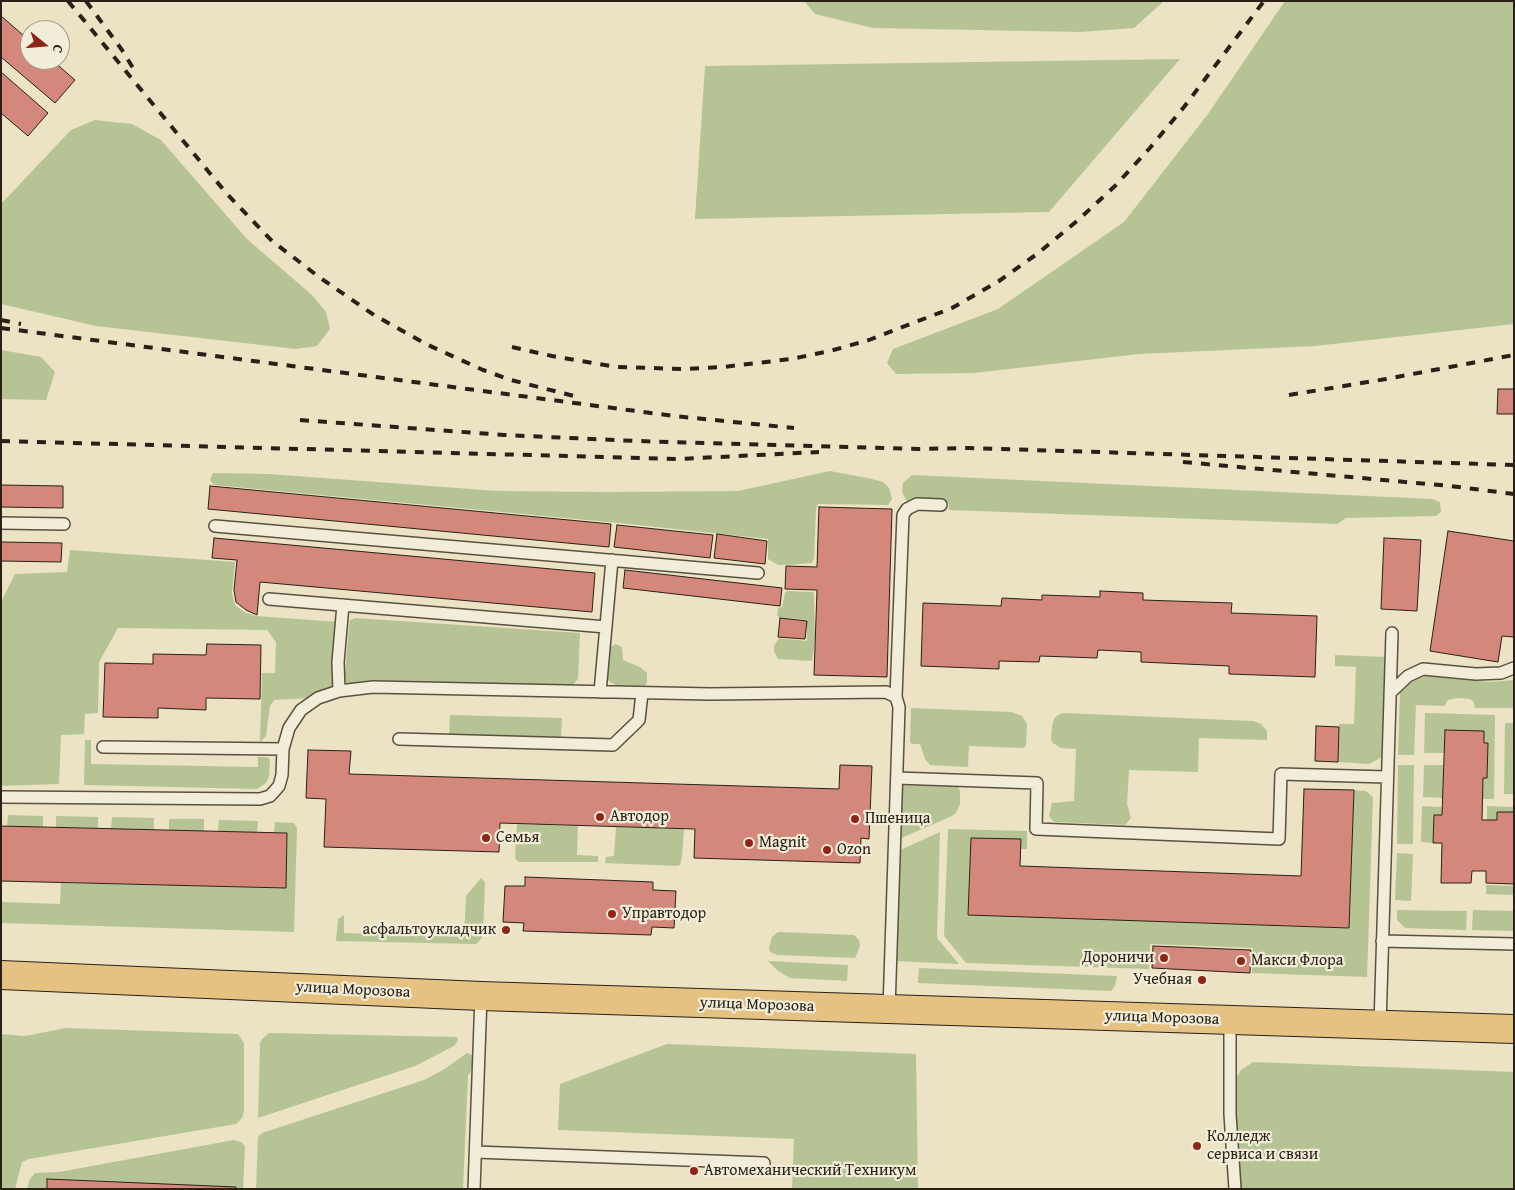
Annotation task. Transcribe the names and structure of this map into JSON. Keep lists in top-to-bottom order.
{
  "streets": {
    "main road": ["улица Морозова"]
  },
  "places": [
    "Автодор",
    "Пшеница",
    "Семья",
    "Magnit",
    "Ozon",
    "Управтодор",
    "асфальтоукладчик",
    "Дороничи",
    "Макси Флора",
    "Учебная",
    "Колледж сервиса и связи",
    "Автомеханический Техникум"
  ],
  "north": "right"
}
